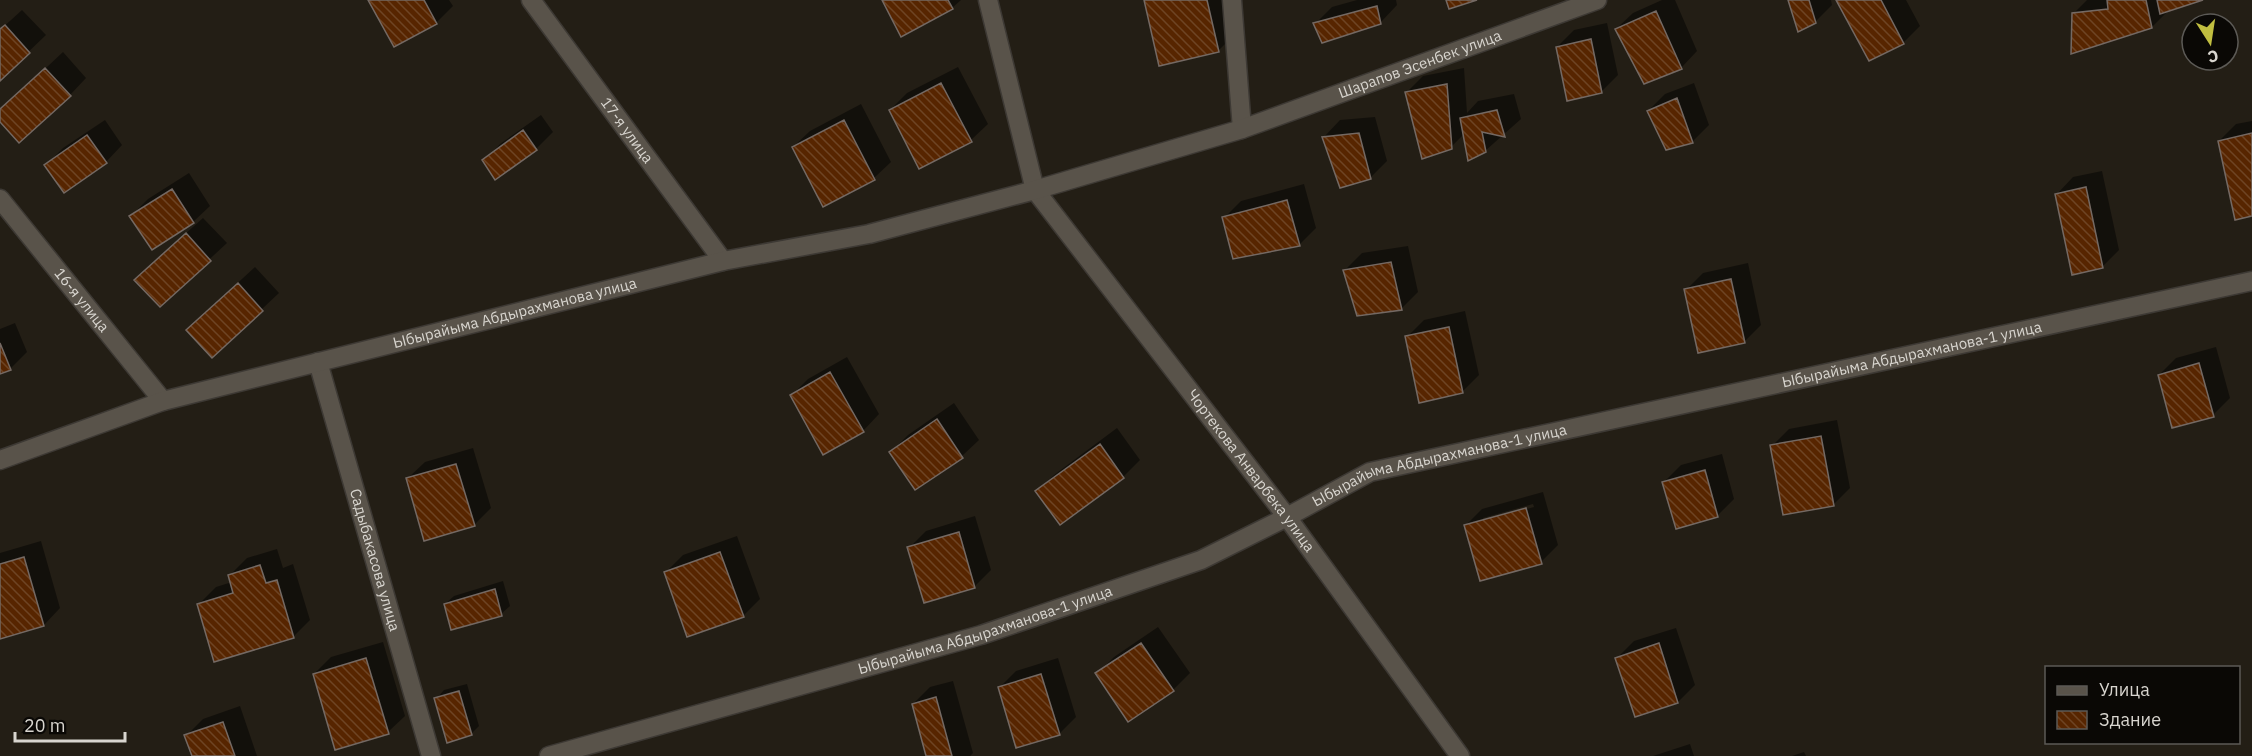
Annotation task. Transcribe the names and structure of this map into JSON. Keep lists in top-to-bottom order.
{
  "streets": {
    "street": [
      "Шарапов Эсенбек улица",
      "17-я улица",
      "16-я улица",
      "Ыбырайыма Абдырахманова улица",
      "Ыбырайыма Абдырахманова-1 улица",
      "Чортекова Анварбека улица",
      "Садыбакасова улица"
    ]
  },
  "crossings": [
    ["Шарапов Эсенбек улица", "Ыбырайыма Абдырахманова улица"],
    ["Шарапов Эсенбек улица", "Чортекова Анварбека улица"],
    ["17-я улица", "Ыбырайыма Абдырахманова улица"],
    ["16-я улица", "Ыбырайыма Абдырахманова улица"],
    ["Ыбырайыма Абдырахманова улица", "Чортекова Анварбека улица"],
    ["Ыбырайыма Абдырахманова улица", "Садыбакасова улица"],
    ["Ыбырайыма Абдырахманова-1 улица", "Чортекова Анварбека улица"]
  ],
  "legend": ["Улица", "Здание"],
  "scale_bar": "20 m",
  "north": "bottom"
}
